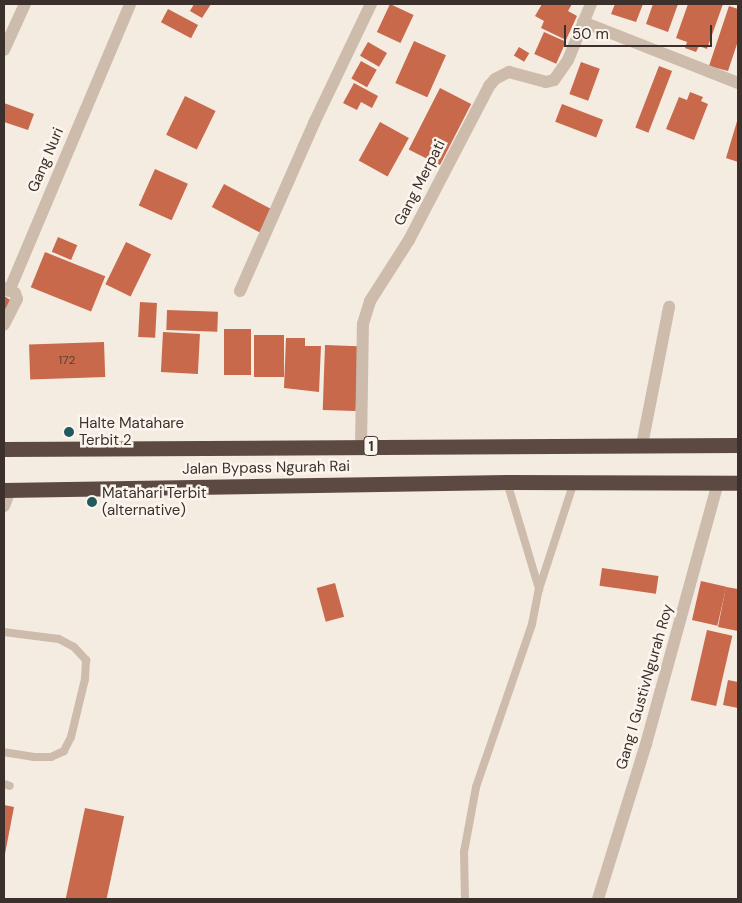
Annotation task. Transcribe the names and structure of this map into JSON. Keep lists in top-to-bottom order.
{
  "streets": {
    "highway": ["1", "Jalan Bypass Ngurah Rai"],
    "street": ["Gang Nuri", "Gang Merpati", "Gang I GustivNgurah Roy"]
  },
  "crossings": [
    ["Gang Merpati", "Jalan Bypass Ngurah Rai"],
    ["Jalan Bypass Ngurah Rai", "Gang I GustivNgurah Roy"]
  ],
  "places": ["Halte Matahare Terbit 2", "Matahari Terbit (alternative)"],
  "house_numbers": ["172"],
  "scale_bar": "50 m"
}
